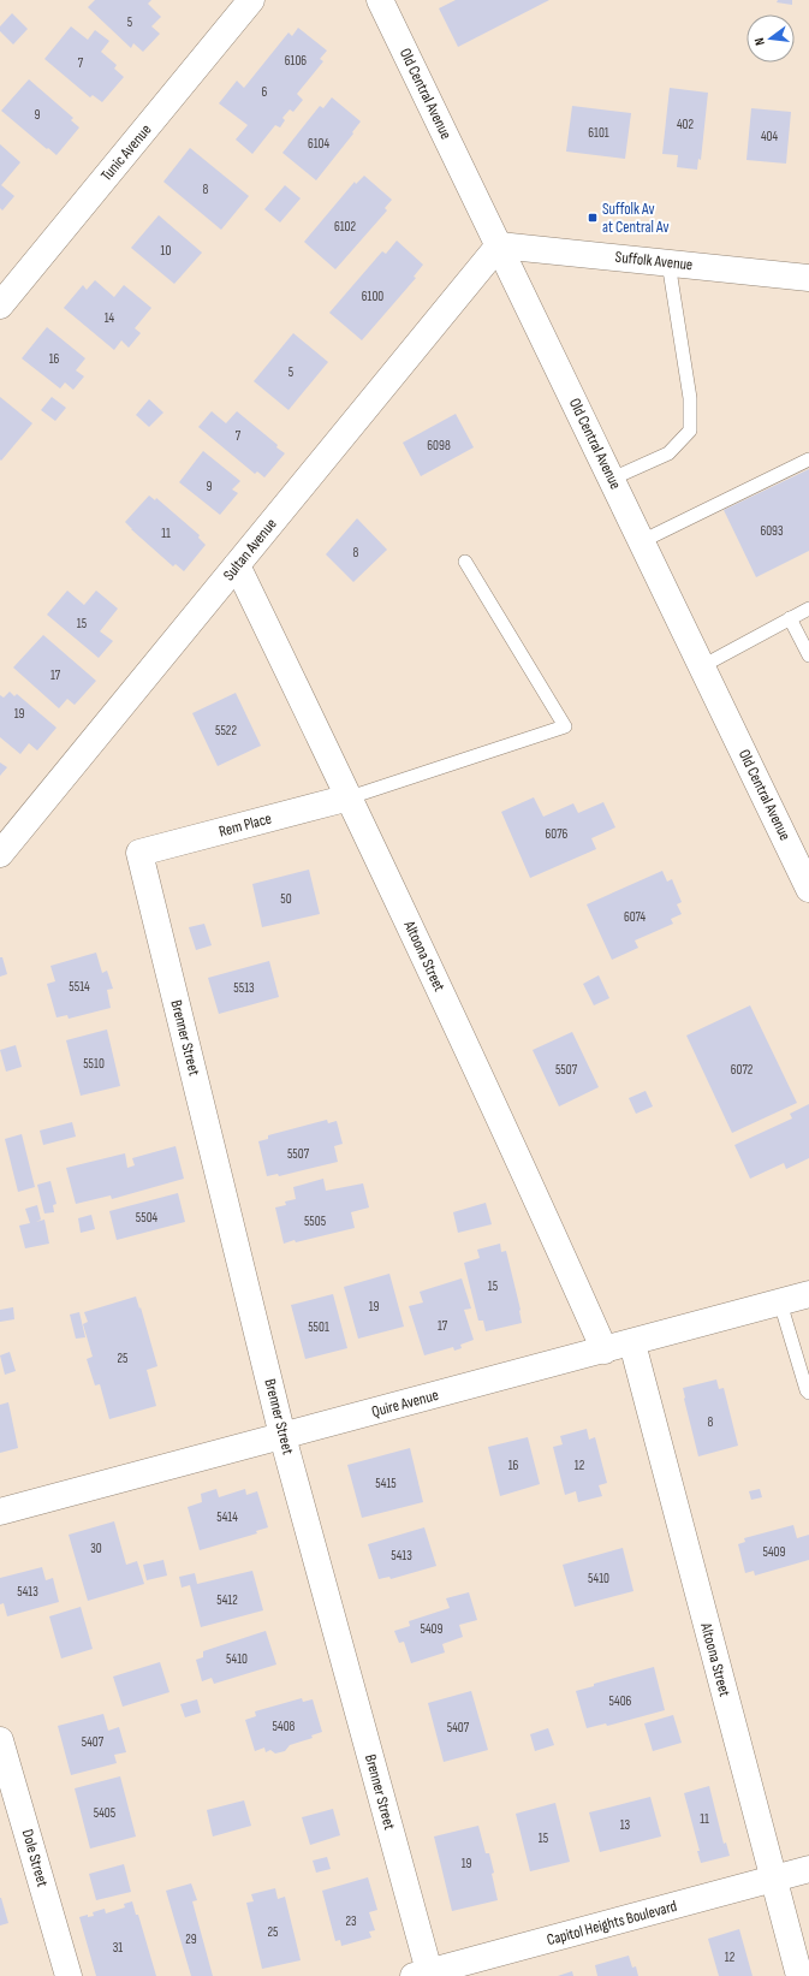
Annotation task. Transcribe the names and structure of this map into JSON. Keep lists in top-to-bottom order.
{
  "streets": {
    "street": [
      "Old Central Avenue",
      "Tunic Avenue",
      "Suffolk Avenue",
      "Sultan Avenue",
      "Rem Place",
      "Altoona Street",
      "Brenner Street",
      "Quire Avenue",
      "Dole Street",
      "Capitol Heights Boulevard"
    ]
  },
  "crossings": [
    ["Old Central Avenue", "Suffolk Avenue"],
    ["Old Central Avenue", "Sultan Avenue"],
    ["Suffolk Avenue", "Sultan Avenue"],
    ["Sultan Avenue", "Altoona Street"],
    ["Rem Place", "Altoona Street"],
    ["Rem Place", "Brenner Street"],
    ["Altoona Street", "Quire Avenue"],
    ["Altoona Street", "Capitol Heights Boulevard"],
    ["Brenner Street", "Quire Avenue"],
    ["Brenner Street", "Capitol Heights Boulevard"]
  ],
  "places": {
    "transit": ["Suffolk Av at Central Av"]
  },
  "house_numbers": [
    "5",
    "6106",
    "7",
    "6",
    "9",
    "402",
    "6101",
    "404",
    "6104",
    "8",
    "6102",
    "10",
    "6100",
    "14",
    "16",
    "5",
    "7",
    "6098",
    "9",
    "6093",
    "11",
    "8",
    "15",
    "17",
    "19",
    "5522",
    "6076",
    "50",
    "6074",
    "5514",
    "5513",
    "5510",
    "5507",
    "6072",
    "5507",
    "5504",
    "5505",
    "15",
    "19",
    "17",
    "5501",
    "25",
    "8",
    "16",
    "12",
    "5415",
    "5414",
    "30",
    "5409",
    "5413",
    "5410",
    "5413",
    "5412",
    "5409",
    "5410",
    "5406",
    "5408",
    "5407",
    "5407",
    "5405",
    "11",
    "13",
    "15",
    "19",
    "23",
    "25",
    "29",
    "31",
    "12"
  ],
  "north": "left"
}
